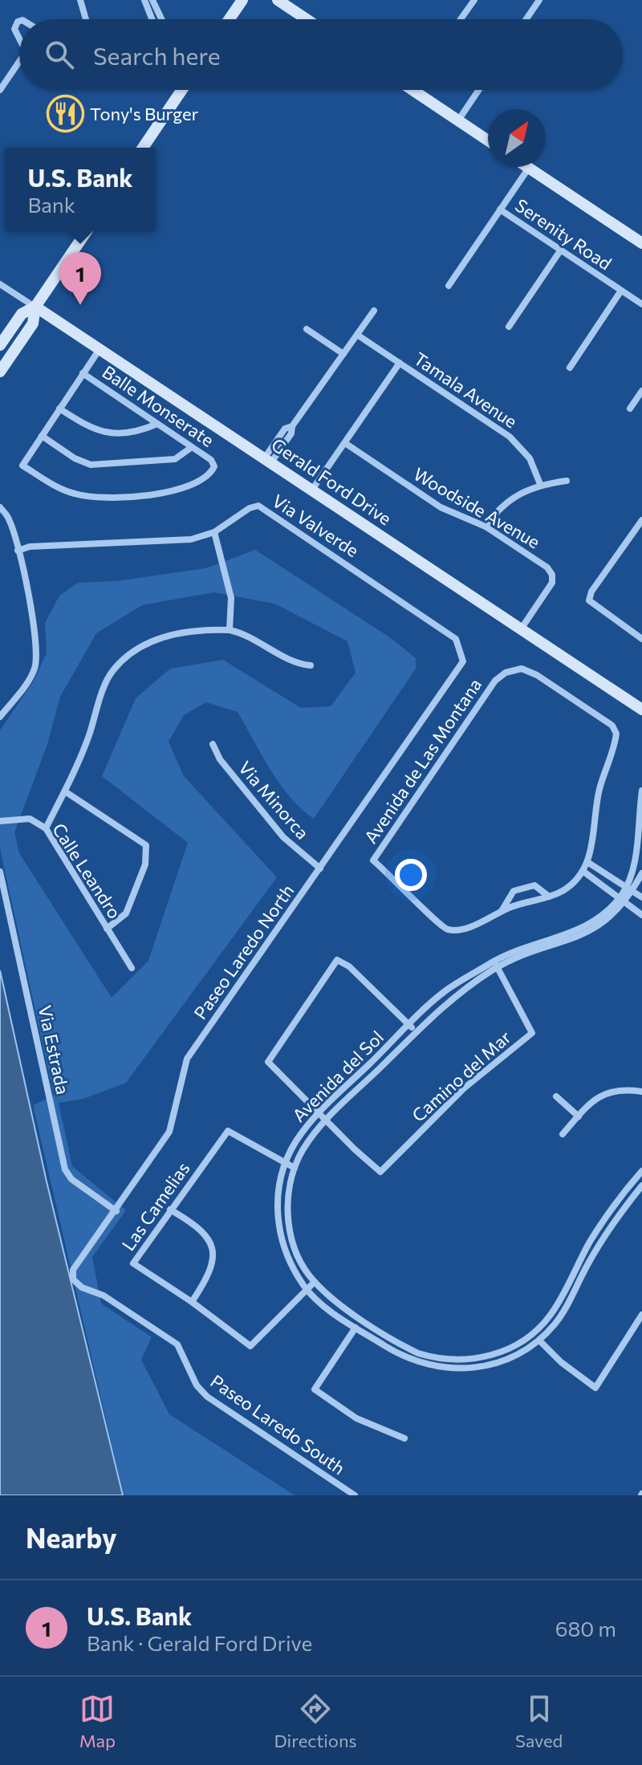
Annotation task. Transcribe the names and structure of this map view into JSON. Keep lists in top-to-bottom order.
{
  "streets": {
    "main road": ["Gerald Ford Drive"],
    "street": [
      "Serenity Road",
      "Tamala Avenue",
      "Balle Monserate",
      "Woodside Avenue",
      "Via Valverde",
      "Avenida de Las Montana",
      "Via Minorca",
      "Calle Leandro",
      "Paseo Laredo North",
      "Via Estrada",
      "Avenida del Sol",
      "Camino del Mar",
      "Las Camelias",
      "Paseo Laredo South"
    ]
  },
  "crossings": [
    ["Gerald Ford Drive", "Woodside Avenue"],
    ["Via Valverde", "Paseo Laredo North"],
    ["Via Minorca", "Paseo Laredo North"],
    ["Paseo Laredo North", "Via Estrada"],
    ["Paseo Laredo North", "Paseo Laredo South"],
    ["Avenida del Sol", "Camino del Mar"],
    ["Avenida del Sol", "Las Camelias"]
  ],
  "places": {
    "restaurant": ["Tony's Burger"]
  },
  "north": "top right",
  "page": {
    "search": "Search here",
    "popup": ["U.S. Bank", "Bank"],
    "pins": "1",
    "heading": "Nearby",
    "list": [
      {
        "mark": "1",
        "name": "U.S. Bank",
        "note": "Bank · Gerald Ford Drive",
        "value": "680 m"
      }
    ],
    "nav": ["Map", "Directions", "Saved"]
  }
}
